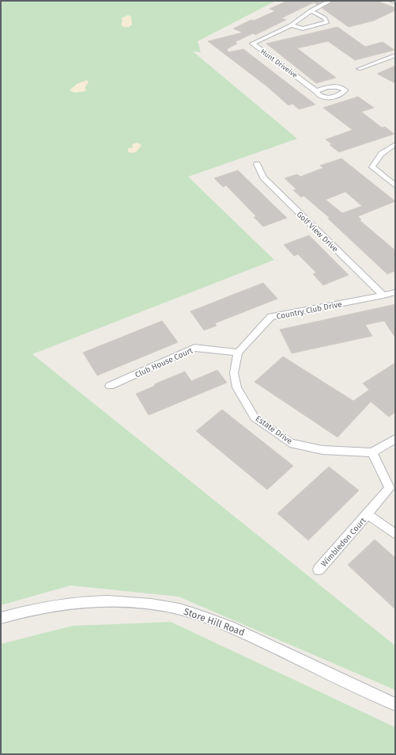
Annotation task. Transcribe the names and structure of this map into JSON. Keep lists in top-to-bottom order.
{
  "streets": {
    "street": [
      "Hunt Driveive",
      "Golf View Drive",
      "Country Club Drive",
      "Club House Court",
      "Estate Drive",
      "Wimbledon Court",
      "Store Hill Road"
    ]
  },
  "crossings": [
    ["Golf View Drive", "Country Club Drive"],
    ["Country Club Drive", "Club House Court"],
    ["Country Club Drive", "Estate Drive"],
    ["Club House Court", "Estate Drive"],
    ["Estate Drive", "Wimbledon Court"]
  ]
}
